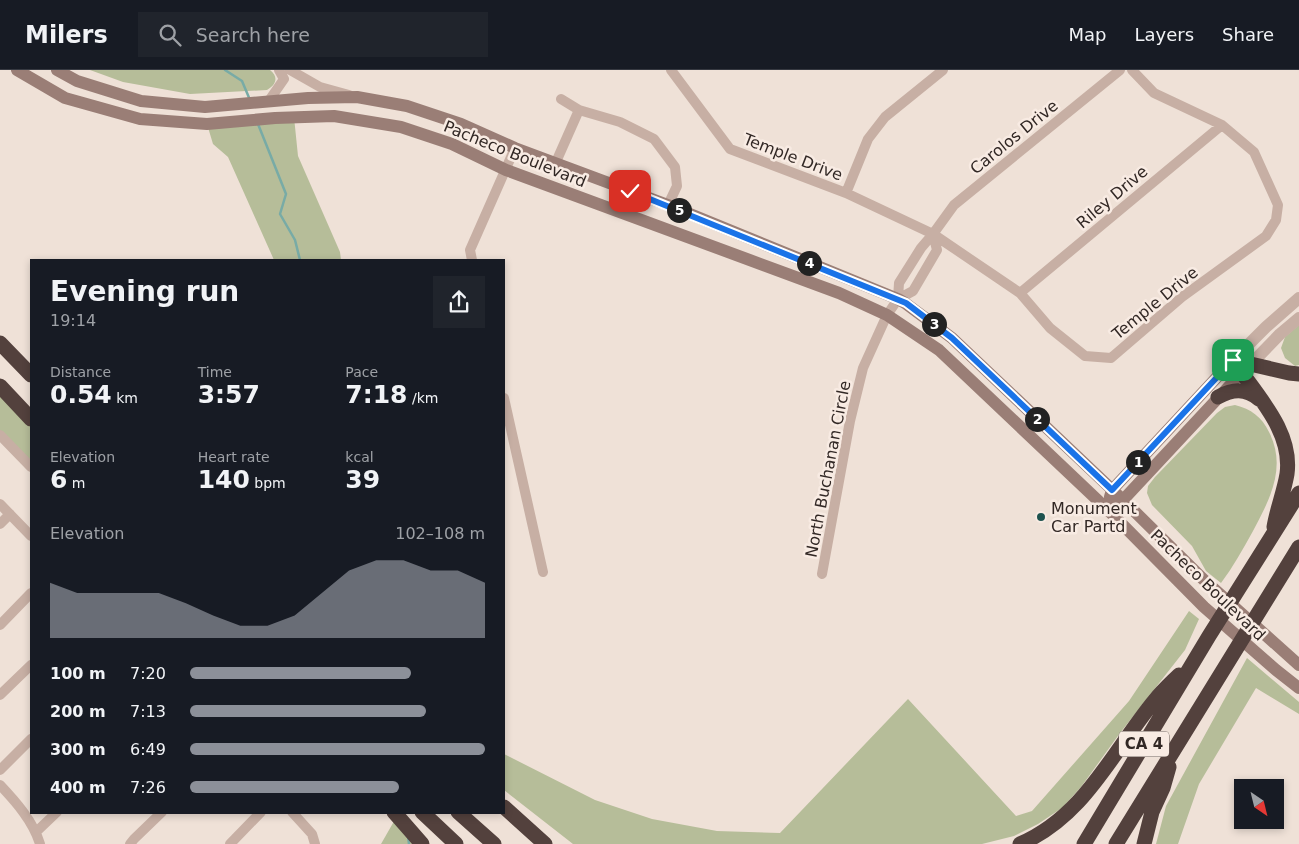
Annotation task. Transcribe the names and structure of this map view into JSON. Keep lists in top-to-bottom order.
{
  "streets": {
    "highway": ["CA 4"],
    "main road": ["Pacheco Boulevard"],
    "street": [
      "Carolos Drive",
      "Temple Drive",
      "Riley Drive",
      "North Buchanan Circle"
    ]
  },
  "crossings": [
    ["Carolos Drive", "Pacheco Boulevard"],
    ["Carolos Drive", "Temple Drive"],
    ["Carolos Drive", "North Buchanan Circle"],
    ["Pacheco Boulevard", "North Buchanan Circle"],
    ["Temple Drive", "Riley Drive"]
  ],
  "places": ["Monument Car Partd"],
  "north": "bottom right",
  "page": {
    "header": "Milers",
    "search": "Search here",
    "nav": ["Map", "Layers", "Share"],
    "pins": [
      "5",
      "4",
      "3",
      "2",
      "1"
    ],
    "heading": ["Evening run", "19:14"],
    "stats": [
      ["Distance", "0.54 km"],
      ["Time", "3:57"],
      ["Pace", "7:18 /km"],
      ["Elevation", "6 m"],
      ["Heart rate", "140 bpm"],
      ["kcal", "39"]
    ],
    "chart": ["Elevation", "102–108 m"],
    "list": [
      {
        "name": "100 m",
        "note": "7:20"
      },
      {
        "name": "200 m",
        "note": "7:13"
      },
      {
        "name": "300 m",
        "note": "6:49"
      },
      {
        "name": "400 m",
        "note": "7:26"
      }
    ]
  }
}
